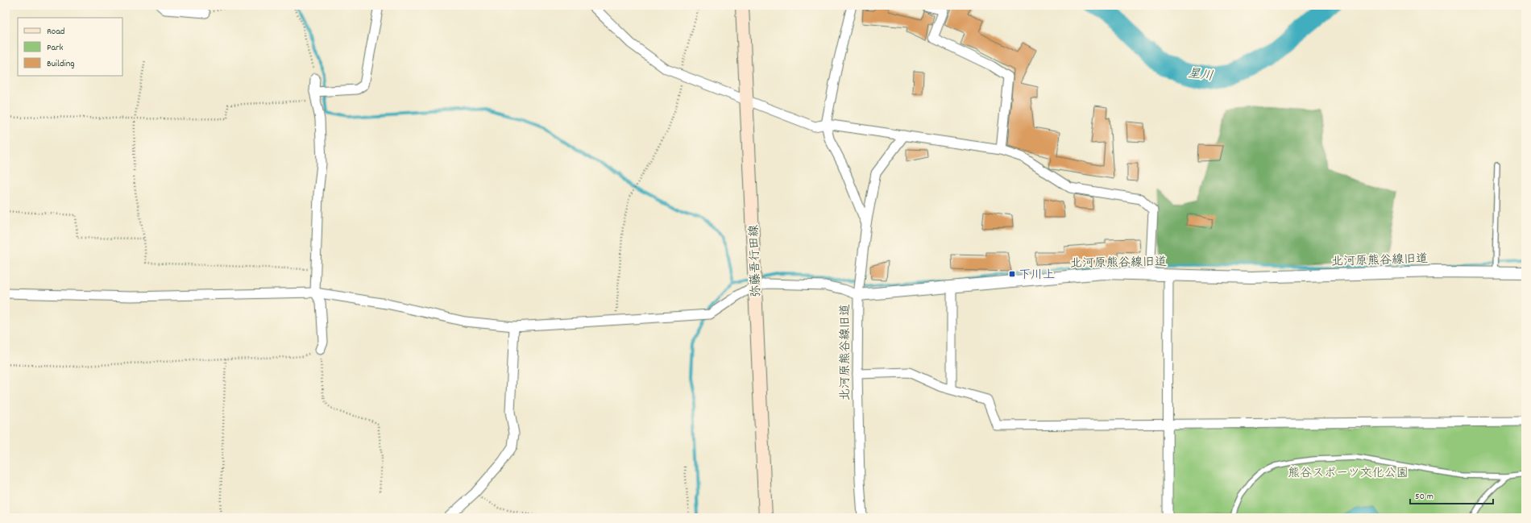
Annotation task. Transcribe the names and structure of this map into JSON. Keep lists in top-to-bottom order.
{
  "streets": {
    "main road": ["弥藤吾行田線"],
    "street": ["北河原熊谷線旧道"]
  },
  "water": ["星川"],
  "parks": ["熊谷スポーツ文化公園"],
  "places": {
    "transit": ["下川上"]
  },
  "legend": ["Road", "Park", "Building"],
  "scale_bar": "50 m"
}
